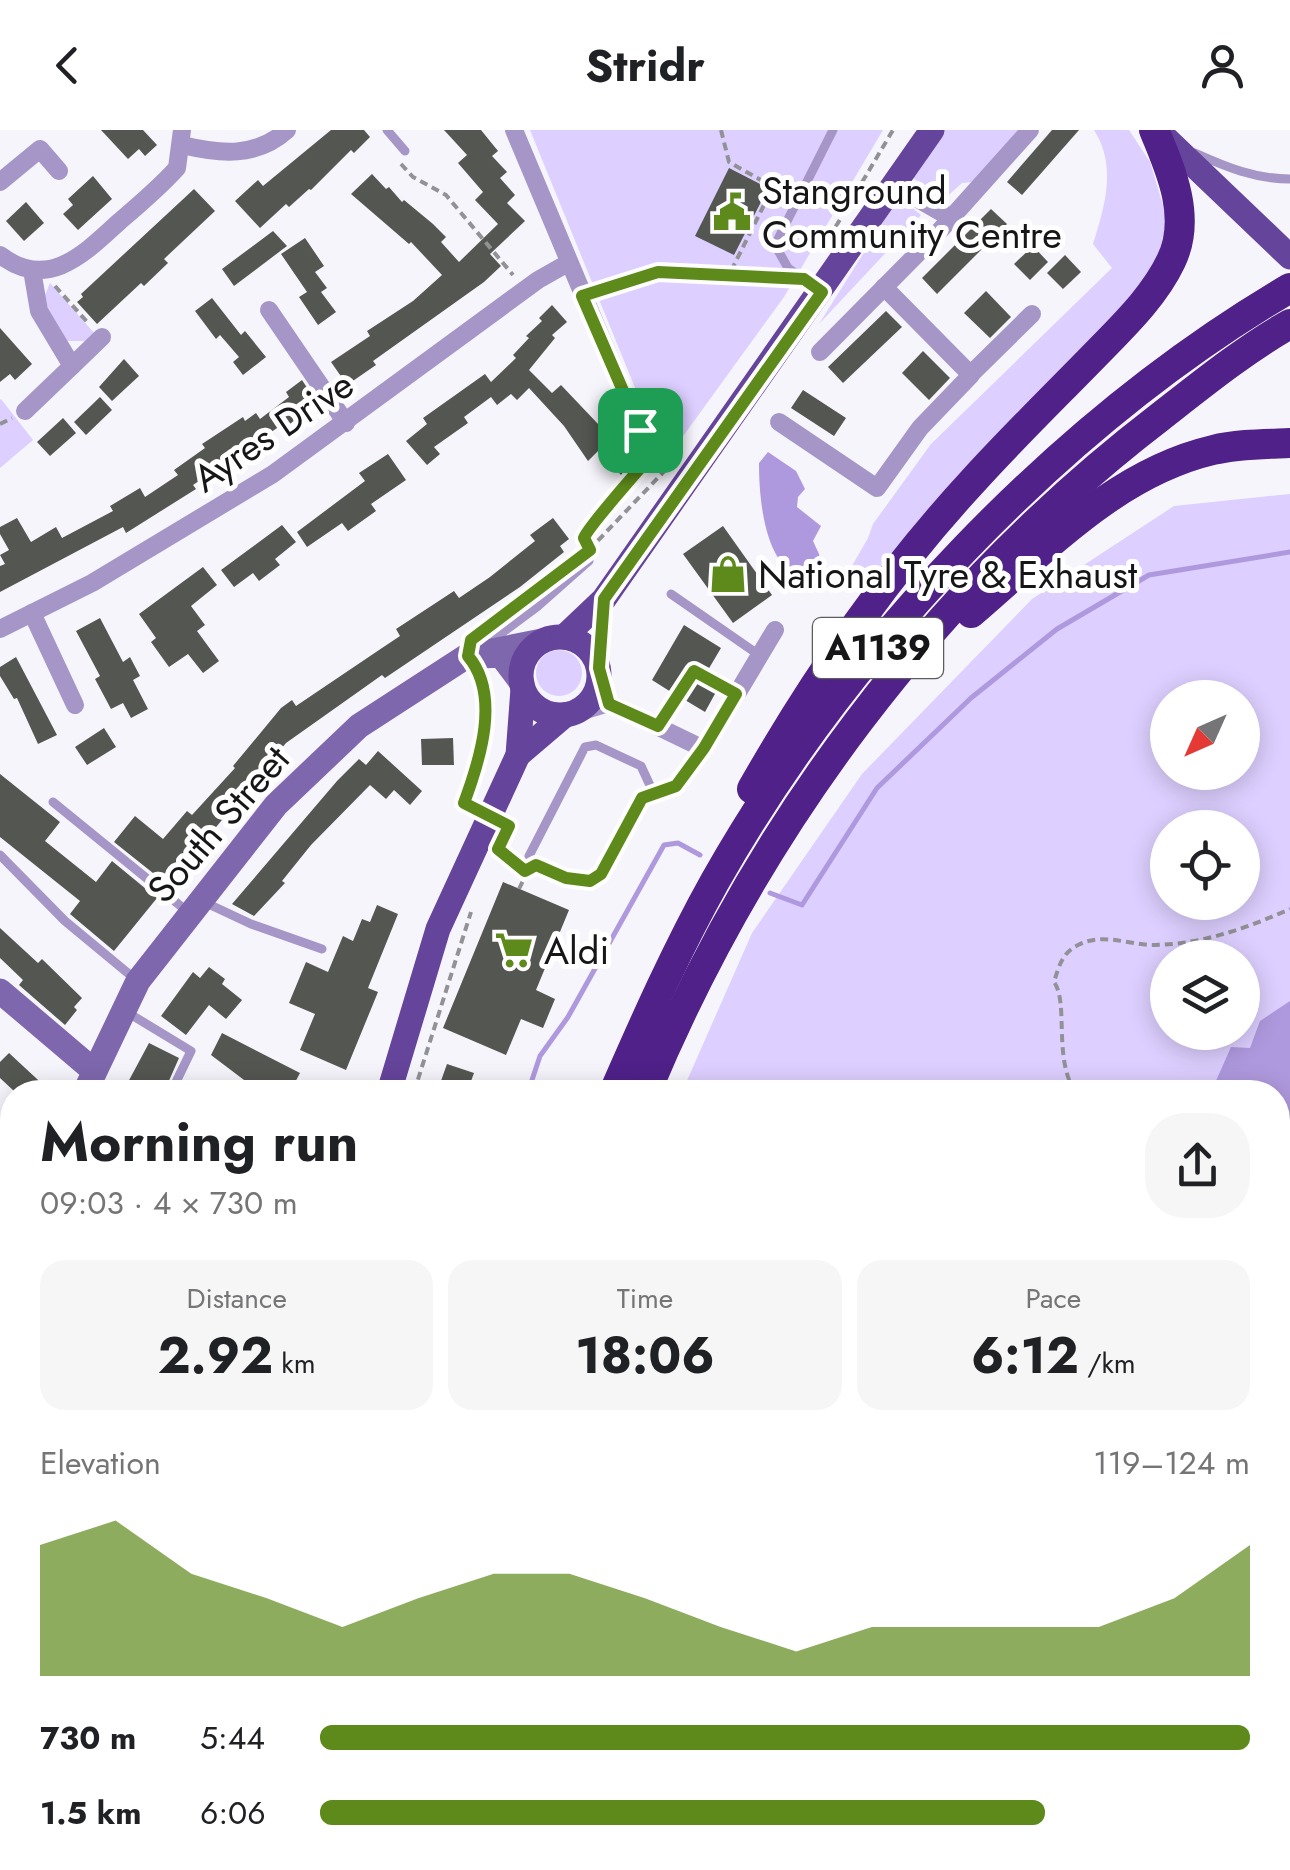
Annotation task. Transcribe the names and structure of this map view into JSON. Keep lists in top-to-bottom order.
{
  "streets": {
    "highway": ["A1139"],
    "street": ["Ayres Drive", "South Street"]
  },
  "places": {
    "public building": ["Stanground Community Centre"],
    "shop": ["National Tyre & Exhaust"],
    "supermarket": ["Aldi"]
  },
  "north": "bottom left",
  "page": {
    "header": "Stridr",
    "heading": ["Morning run", "09:03 · 4 × 730 m"],
    "stats": [
      ["Distance", "2.92 km"],
      ["Time", "18:06"],
      ["Pace", "6:12 /km"]
    ],
    "chart": ["Elevation", "119–124 m"],
    "list": [
      {
        "name": "730 m",
        "note": "5:44"
      },
      {
        "name": "1.5 km",
        "note": "6:06"
      }
    ]
  }
}
